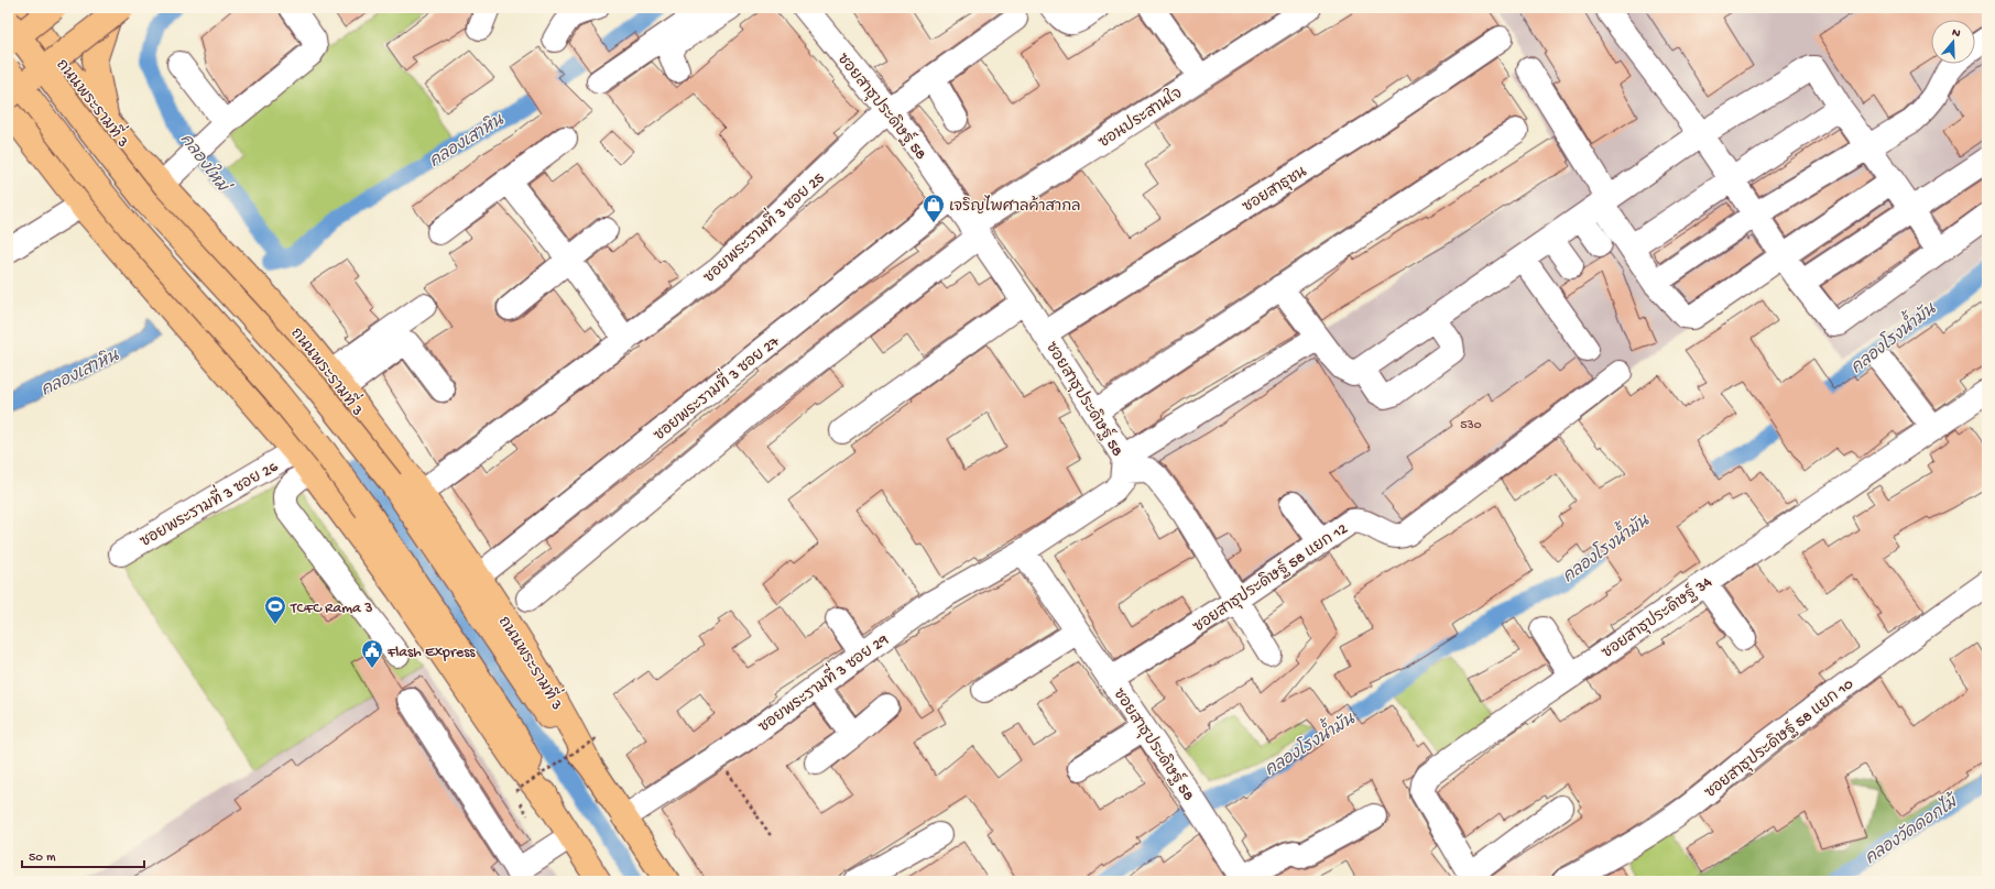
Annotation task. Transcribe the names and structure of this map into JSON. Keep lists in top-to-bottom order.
{
  "streets": {
    "main road": ["ถนนพระรามที่ 3"],
    "street": [
      "ซอยสาธุประดิษฐ์ 58",
      "ซอนประสานใจ",
      "ซอยสาธุชน",
      "ซอยพระรามที่ 3 ซอย 25",
      "ซอยพระรามที่ 3 ซอย 27",
      "ซอยพระรามที่ 3 ซอย 26",
      "ซอยสาธุประดิษฐ์ 58 แยก 12",
      "ซอยสาธุประดิษฐ์ 34",
      "ซอยพระรามที่ 3 ซอย 29",
      "ซอยสาธุประดิษฐ์ 58 แยก 10"
    ]
  },
  "crossings": [
    ["ถนนพระรามที่ 3", "ซอยพระรามที่ 3 ซอย 25"],
    ["ถนนพระรามที่ 3", "ซอยพระรามที่ 3 ซอย 27"],
    ["ถนนพระรามที่ 3", "ซอยพระรามที่ 3 ซอย 29"],
    ["ซอยสาธุประดิษฐ์ 58", "ซอนประสานใจ"],
    ["ซอยสาธุประดิษฐ์ 58", "ซอยสาธุชน"],
    ["ซอยสาธุประดิษฐ์ 58", "ซอยพระรามที่ 3 ซอย 25"],
    ["ซอยสาธุประดิษฐ์ 58", "ซอยพระรามที่ 3 ซอย 27"],
    ["ซอยสาธุประดิษฐ์ 58", "ซอยสาธุประดิษฐ์ 58 แยก 12"],
    ["ซอยสาธุประดิษฐ์ 58", "ซอยพระรามที่ 3 ซอย 29"]
  ],
  "water": [
    "คลองเสาหิน",
    "คลองใหม่",
    "คลองโรงน้ำมัน",
    "คลองวัดดอกไม้"
  ],
  "places": {
    "shop": ["เจริญไพศาลค้าสากล"],
    "sports": ["TCFC Rama 3"],
    "public building": ["Flash Express"]
  },
  "house_numbers": ["530"],
  "scale_bar": "50 m",
  "north": "top"
}
